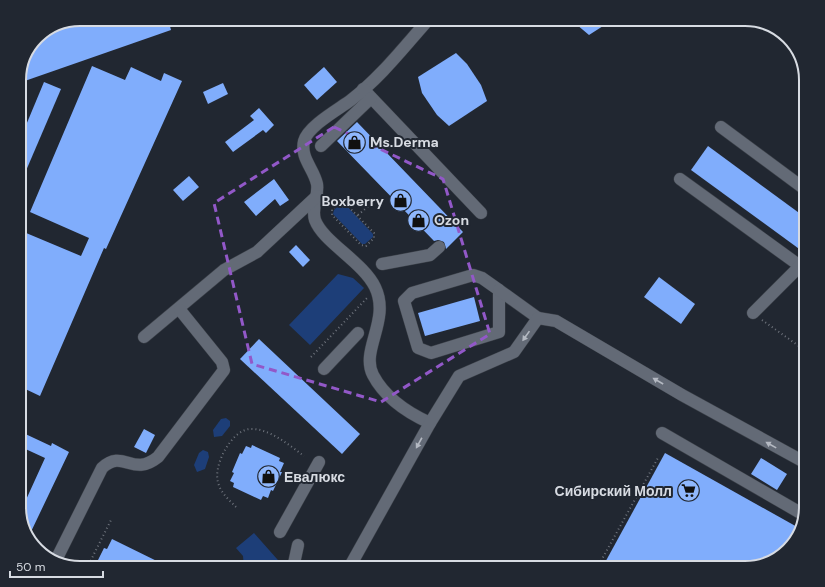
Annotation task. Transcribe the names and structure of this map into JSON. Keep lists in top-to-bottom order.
{
  "places": {
    "shop": [
      "Ms.Derma",
      "Boxberry",
      "Ozon",
      "Евалюкс"
    ],
    "supermarket": ["Сибирский Молл"]
  },
  "scale_bar": "50 m"
}
